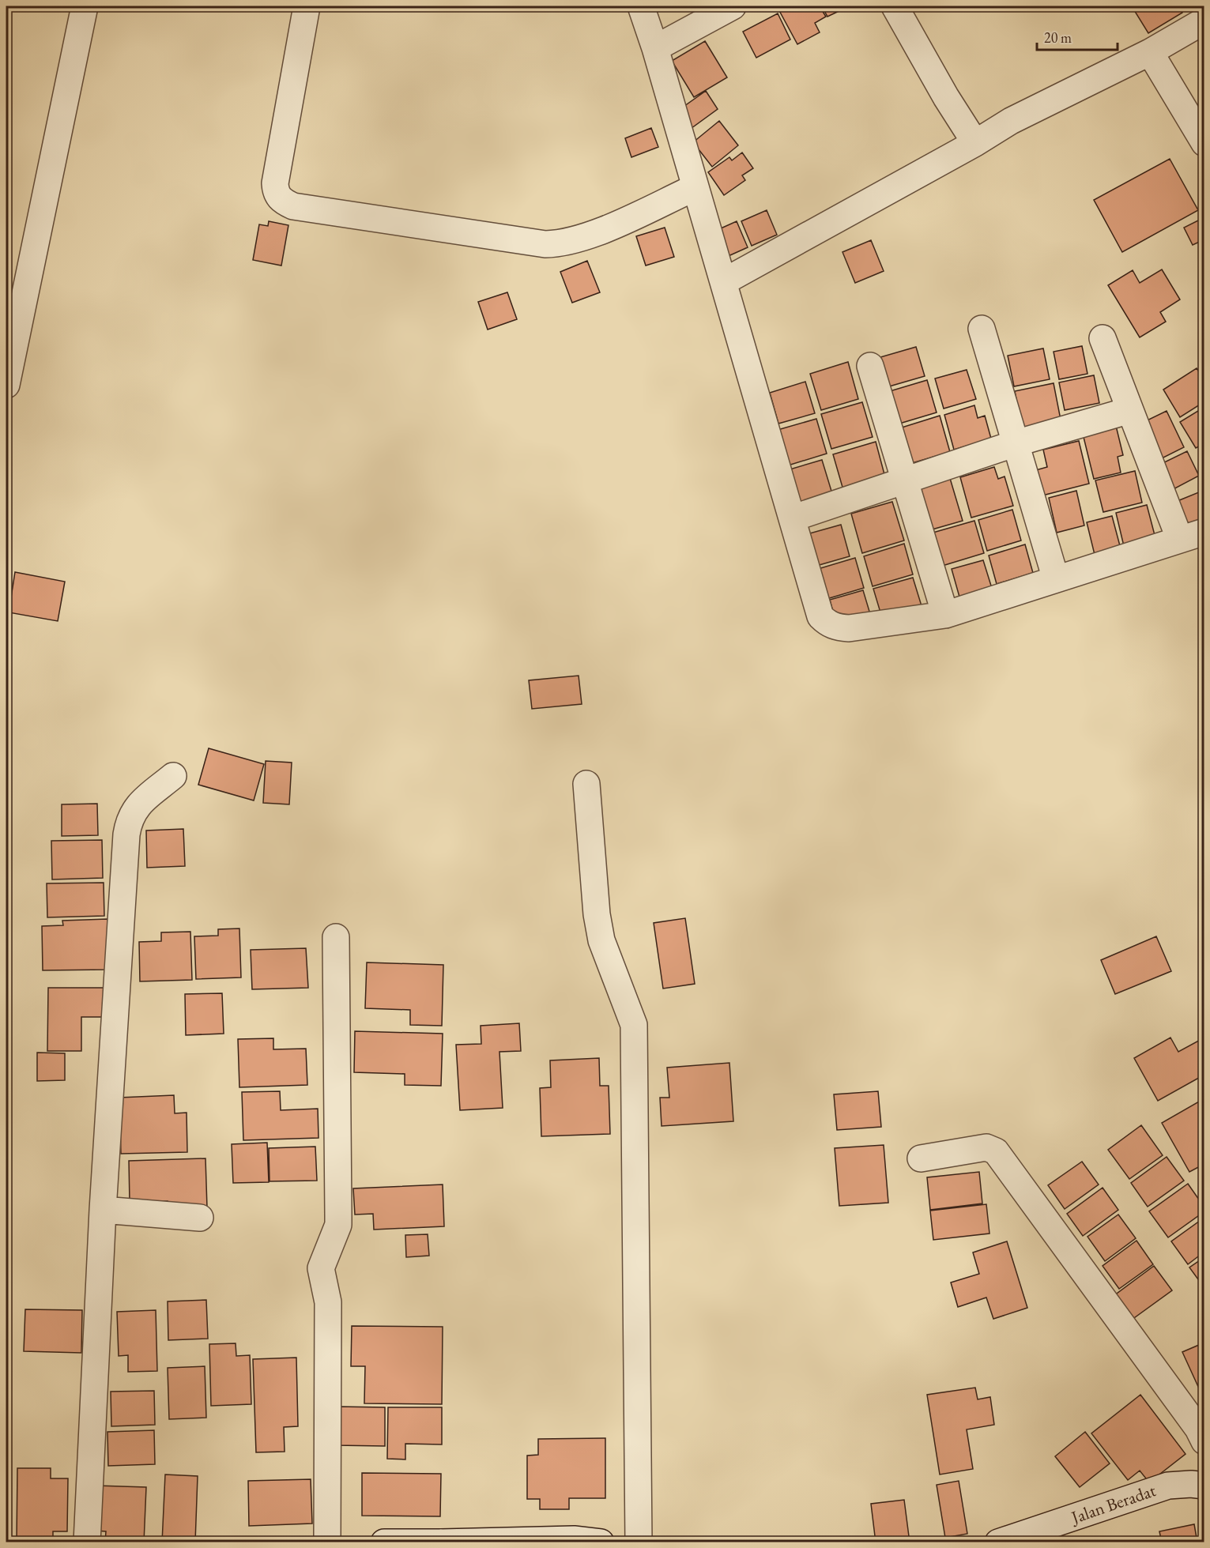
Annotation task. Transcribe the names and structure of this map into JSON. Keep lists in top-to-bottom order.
{
  "streets": {
    "street": ["Jalan Beradat"]
  },
  "scale_bar": "20 m"
}
